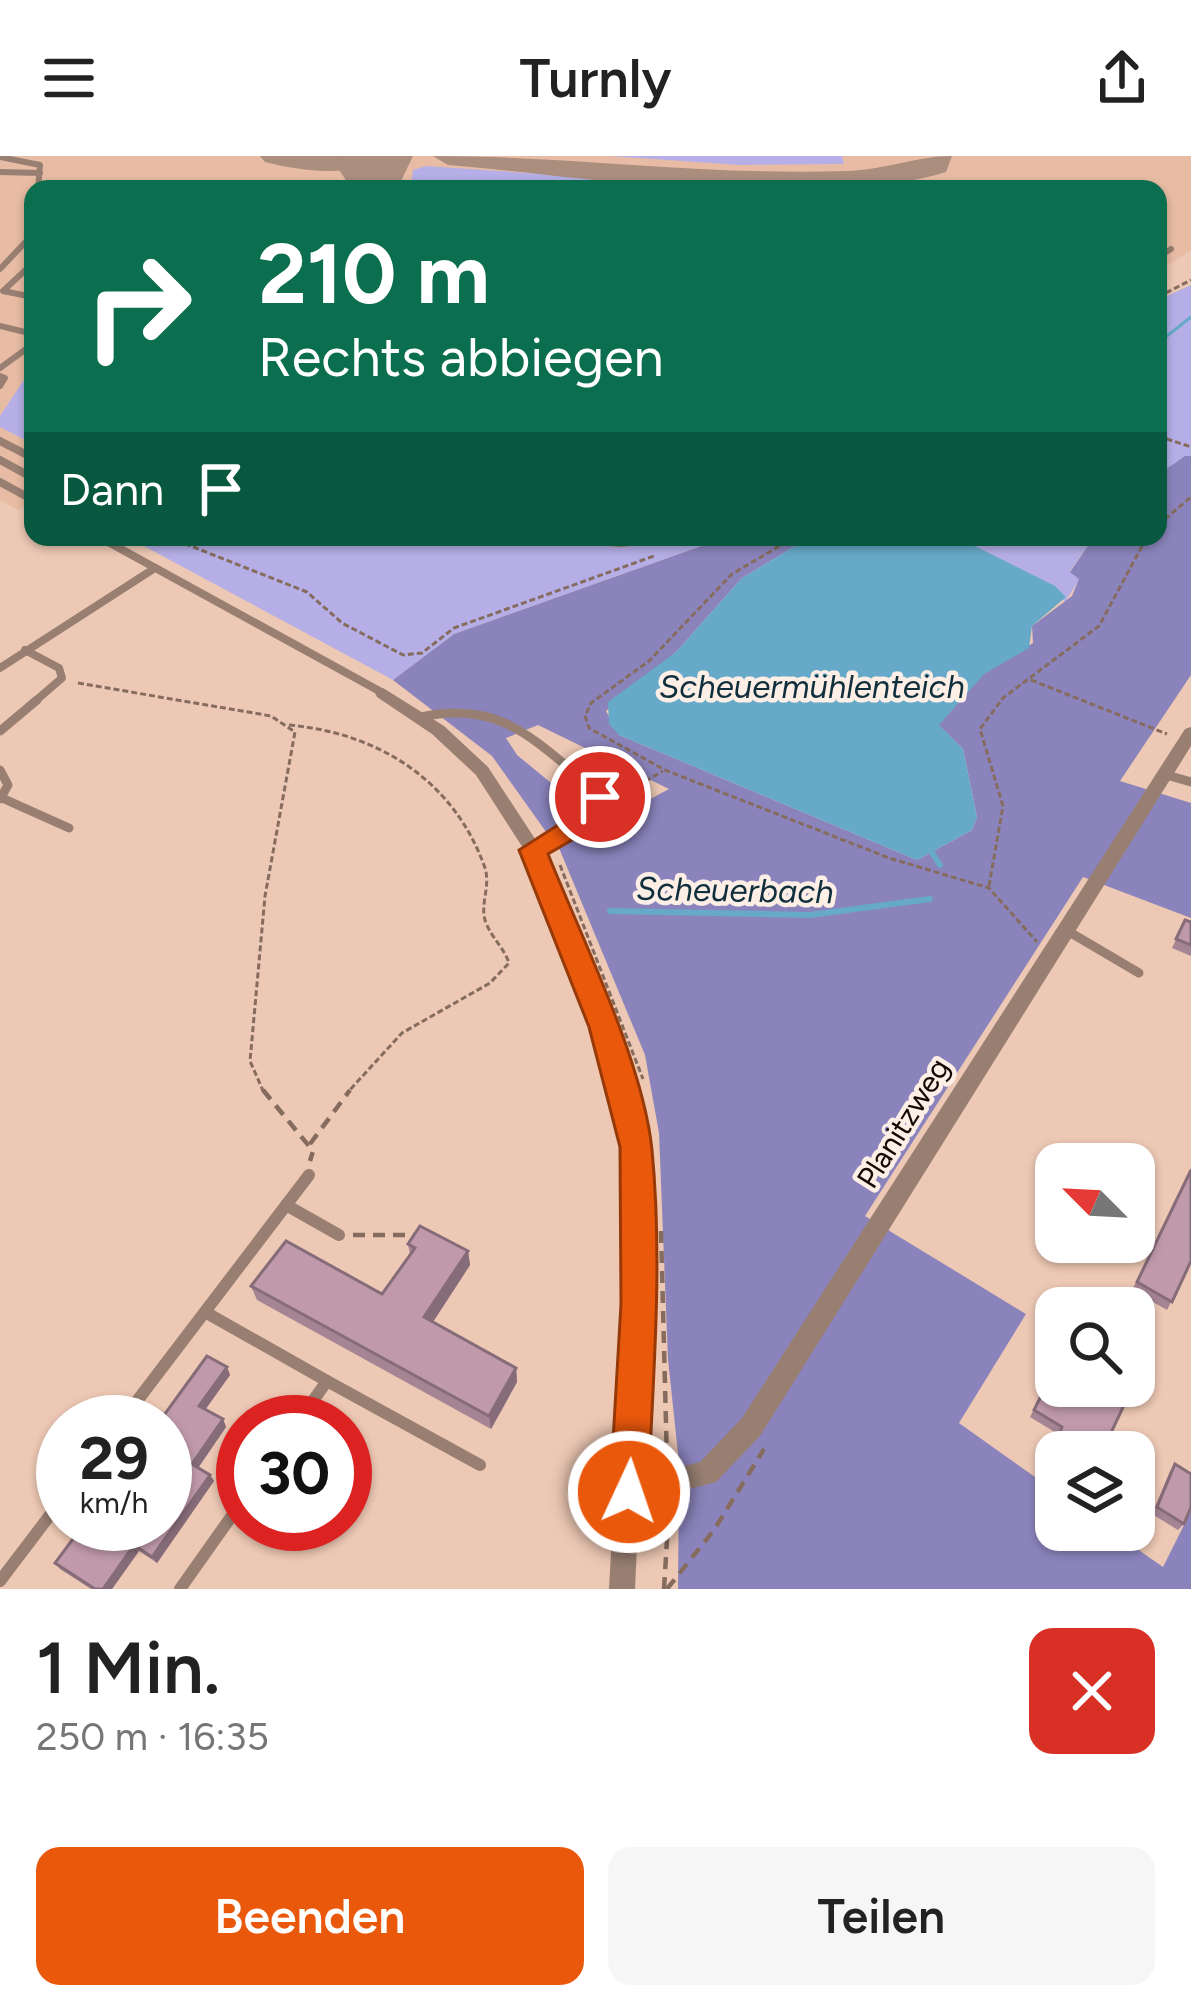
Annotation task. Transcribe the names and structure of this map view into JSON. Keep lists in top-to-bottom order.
{
  "streets": {
    "street": ["Planitzweg"]
  },
  "water": ["Scheuermühlenteich", "Scheuerbach"],
  "north": "top left",
  "page": {
    "header": "Turnly",
    "turn": ["210 m", "Rechts abbiegen"],
    "then": "Dann",
    "speed": "29 km/h",
    "limit": "30",
    "heading": ["1 Min.", "250 m · 16:35"],
    "buttons": ["Beenden", "Teilen"]
  }
}
